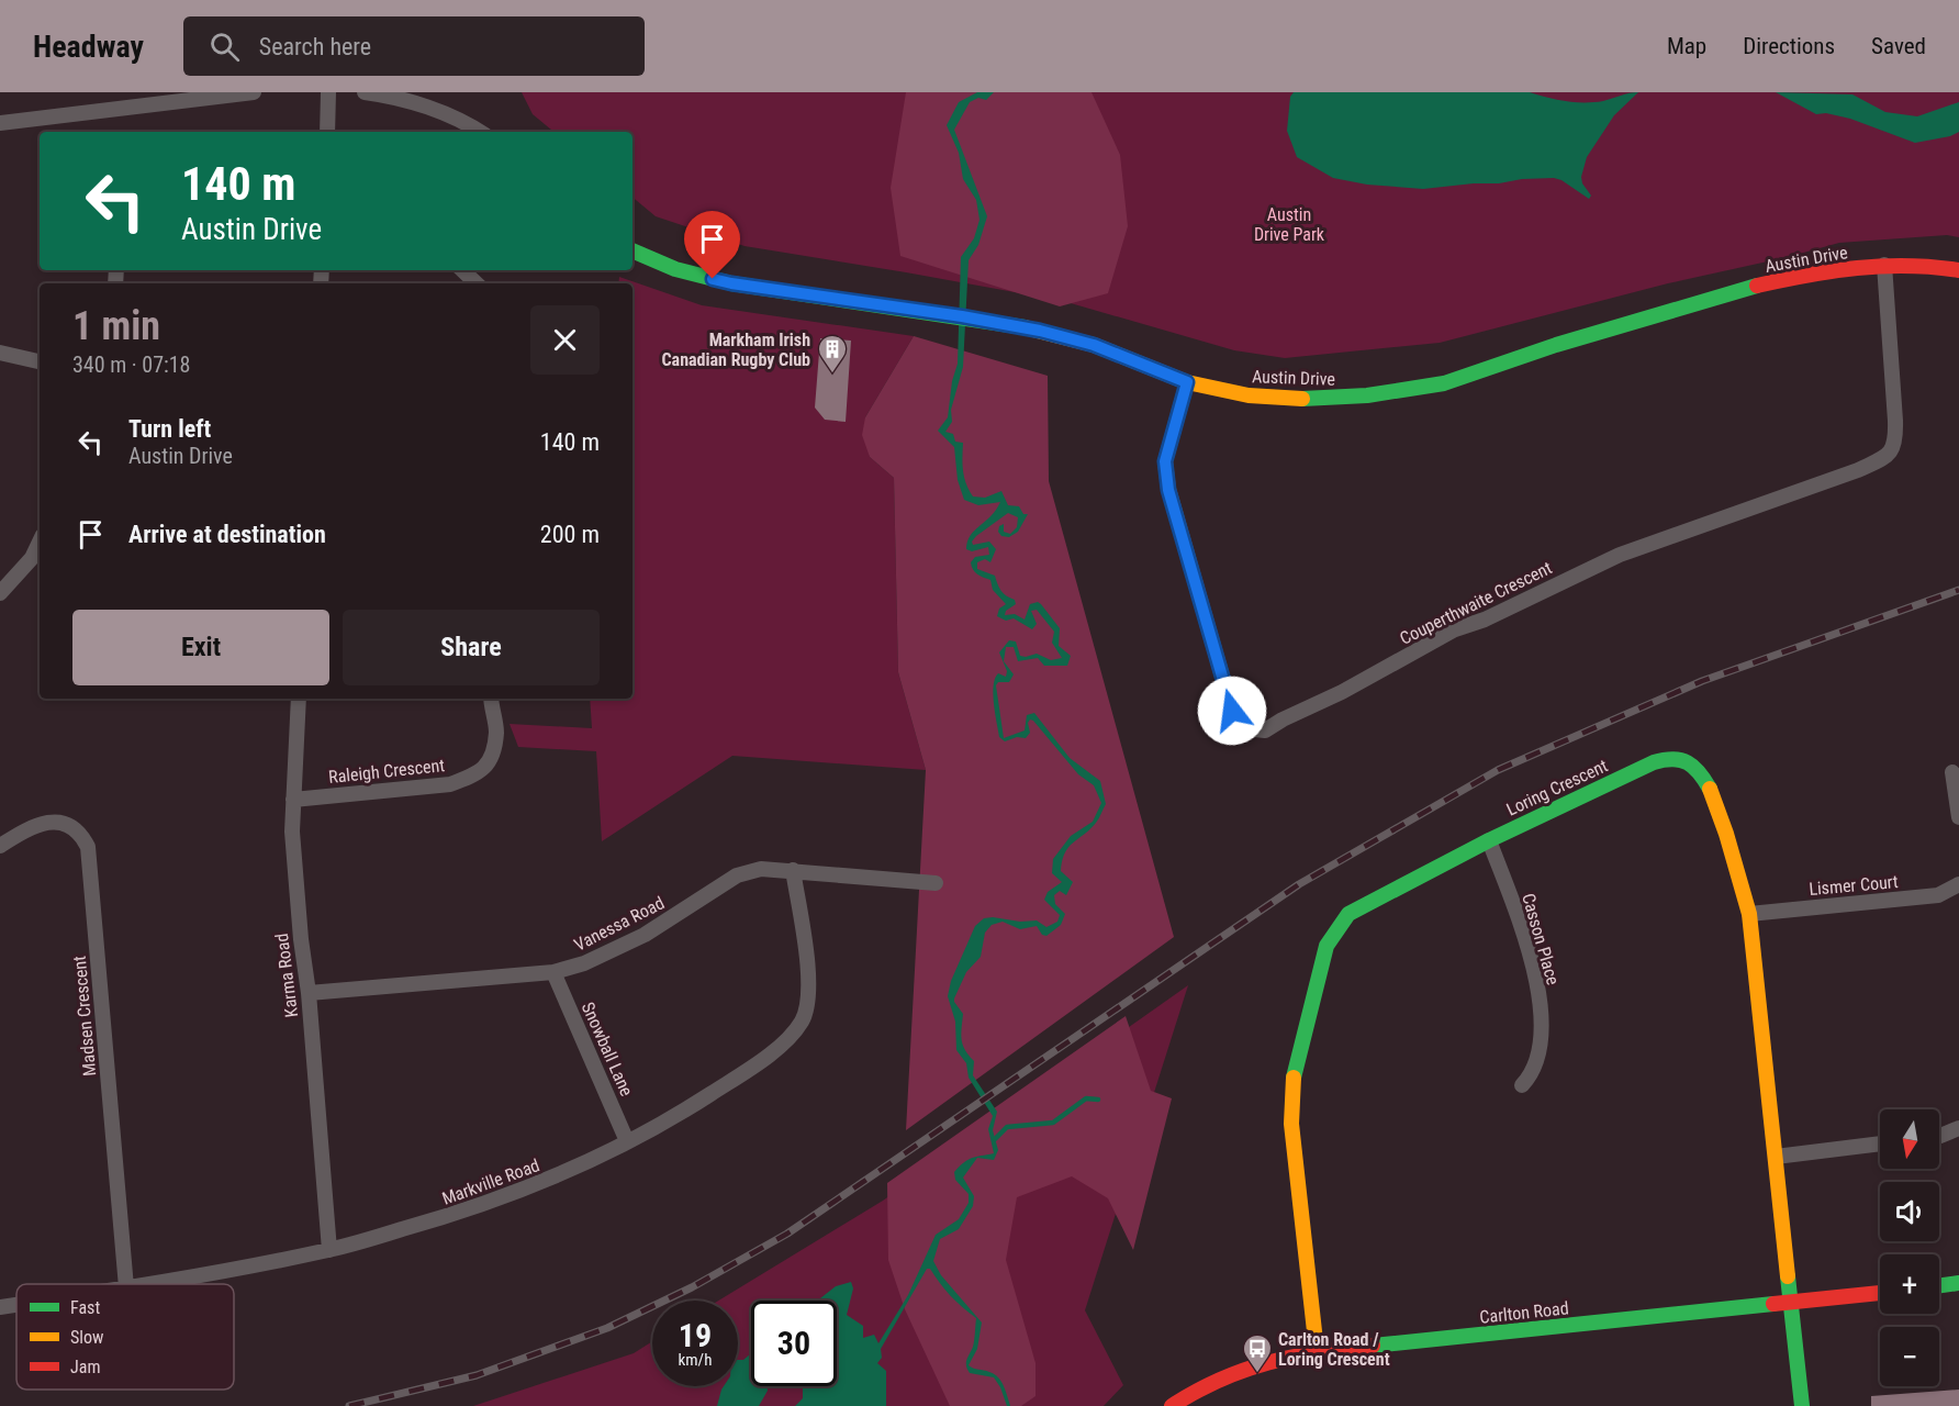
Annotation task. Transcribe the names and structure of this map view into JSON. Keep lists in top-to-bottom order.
{
  "streets": {
    "street": [
      "Austin Drive",
      "Couperthwaite Crescent",
      "Raleigh Crescent",
      "Loring Crescent",
      "Lismer Court",
      "Vanessa Road",
      "Casson Place",
      "Karma Road",
      "Madsen Crescent",
      "Snowball Lane",
      "Markville Road",
      "Carlton Road"
    ]
  },
  "crossings": [
    ["Austin Drive", "Couperthwaite Crescent"],
    ["Raleigh Crescent", "Karma Road"],
    ["Loring Crescent", "Lismer Court"],
    ["Loring Crescent", "Casson Place"],
    ["Loring Crescent", "Carlton Road"],
    ["Vanessa Road", "Karma Road"],
    ["Vanessa Road", "Snowball Lane"],
    ["Vanessa Road", "Markville Road"],
    ["Karma Road", "Markville Road"],
    ["Snowball Lane", "Markville Road"]
  ],
  "parks": ["Austin Drive Park"],
  "places": {
    "building": ["Markham Irish Canadian Rugby Club"],
    "bus stop": ["Carlton Road / Loring Crescent"]
  },
  "legend": ["Fast", "Slow", "Jam"],
  "north": "bottom",
  "page": {
    "header": "Headway",
    "search": "Search here",
    "nav": ["Map", "Directions", "Saved"],
    "turn": ["140 m", "Austin Drive"],
    "heading": ["1 min", "340 m · 07:18"],
    "list": [
      {
        "name": "Turn left",
        "note": "Austin Drive",
        "value": "140 m"
      },
      {
        "name": "Arrive at destination",
        "value": "200 m"
      }
    ],
    "buttons": ["Exit", "Share"],
    "map_buttons": ["+", "−"],
    "speed": "19 km/h",
    "limit": "30"
  }
}
